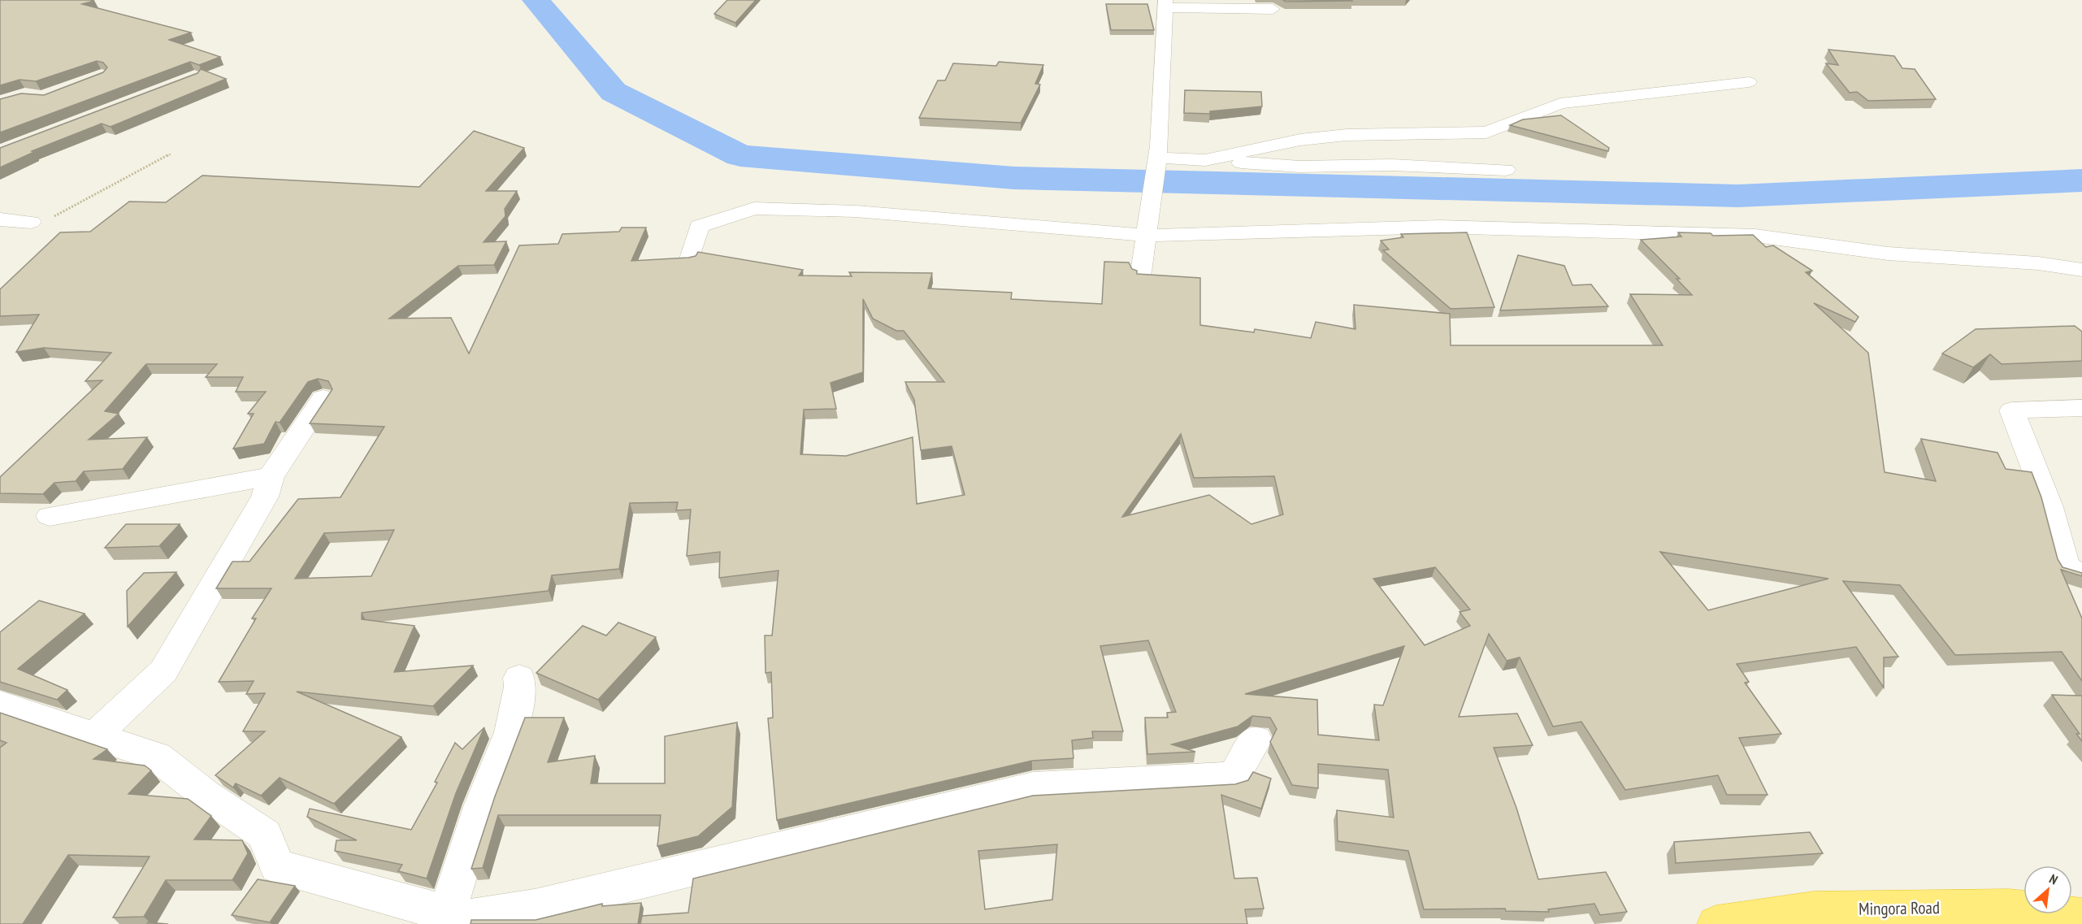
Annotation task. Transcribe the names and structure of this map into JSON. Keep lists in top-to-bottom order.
{
  "streets": {
    "highway": ["Mingora Road"]
  },
  "north": "top right"
}
